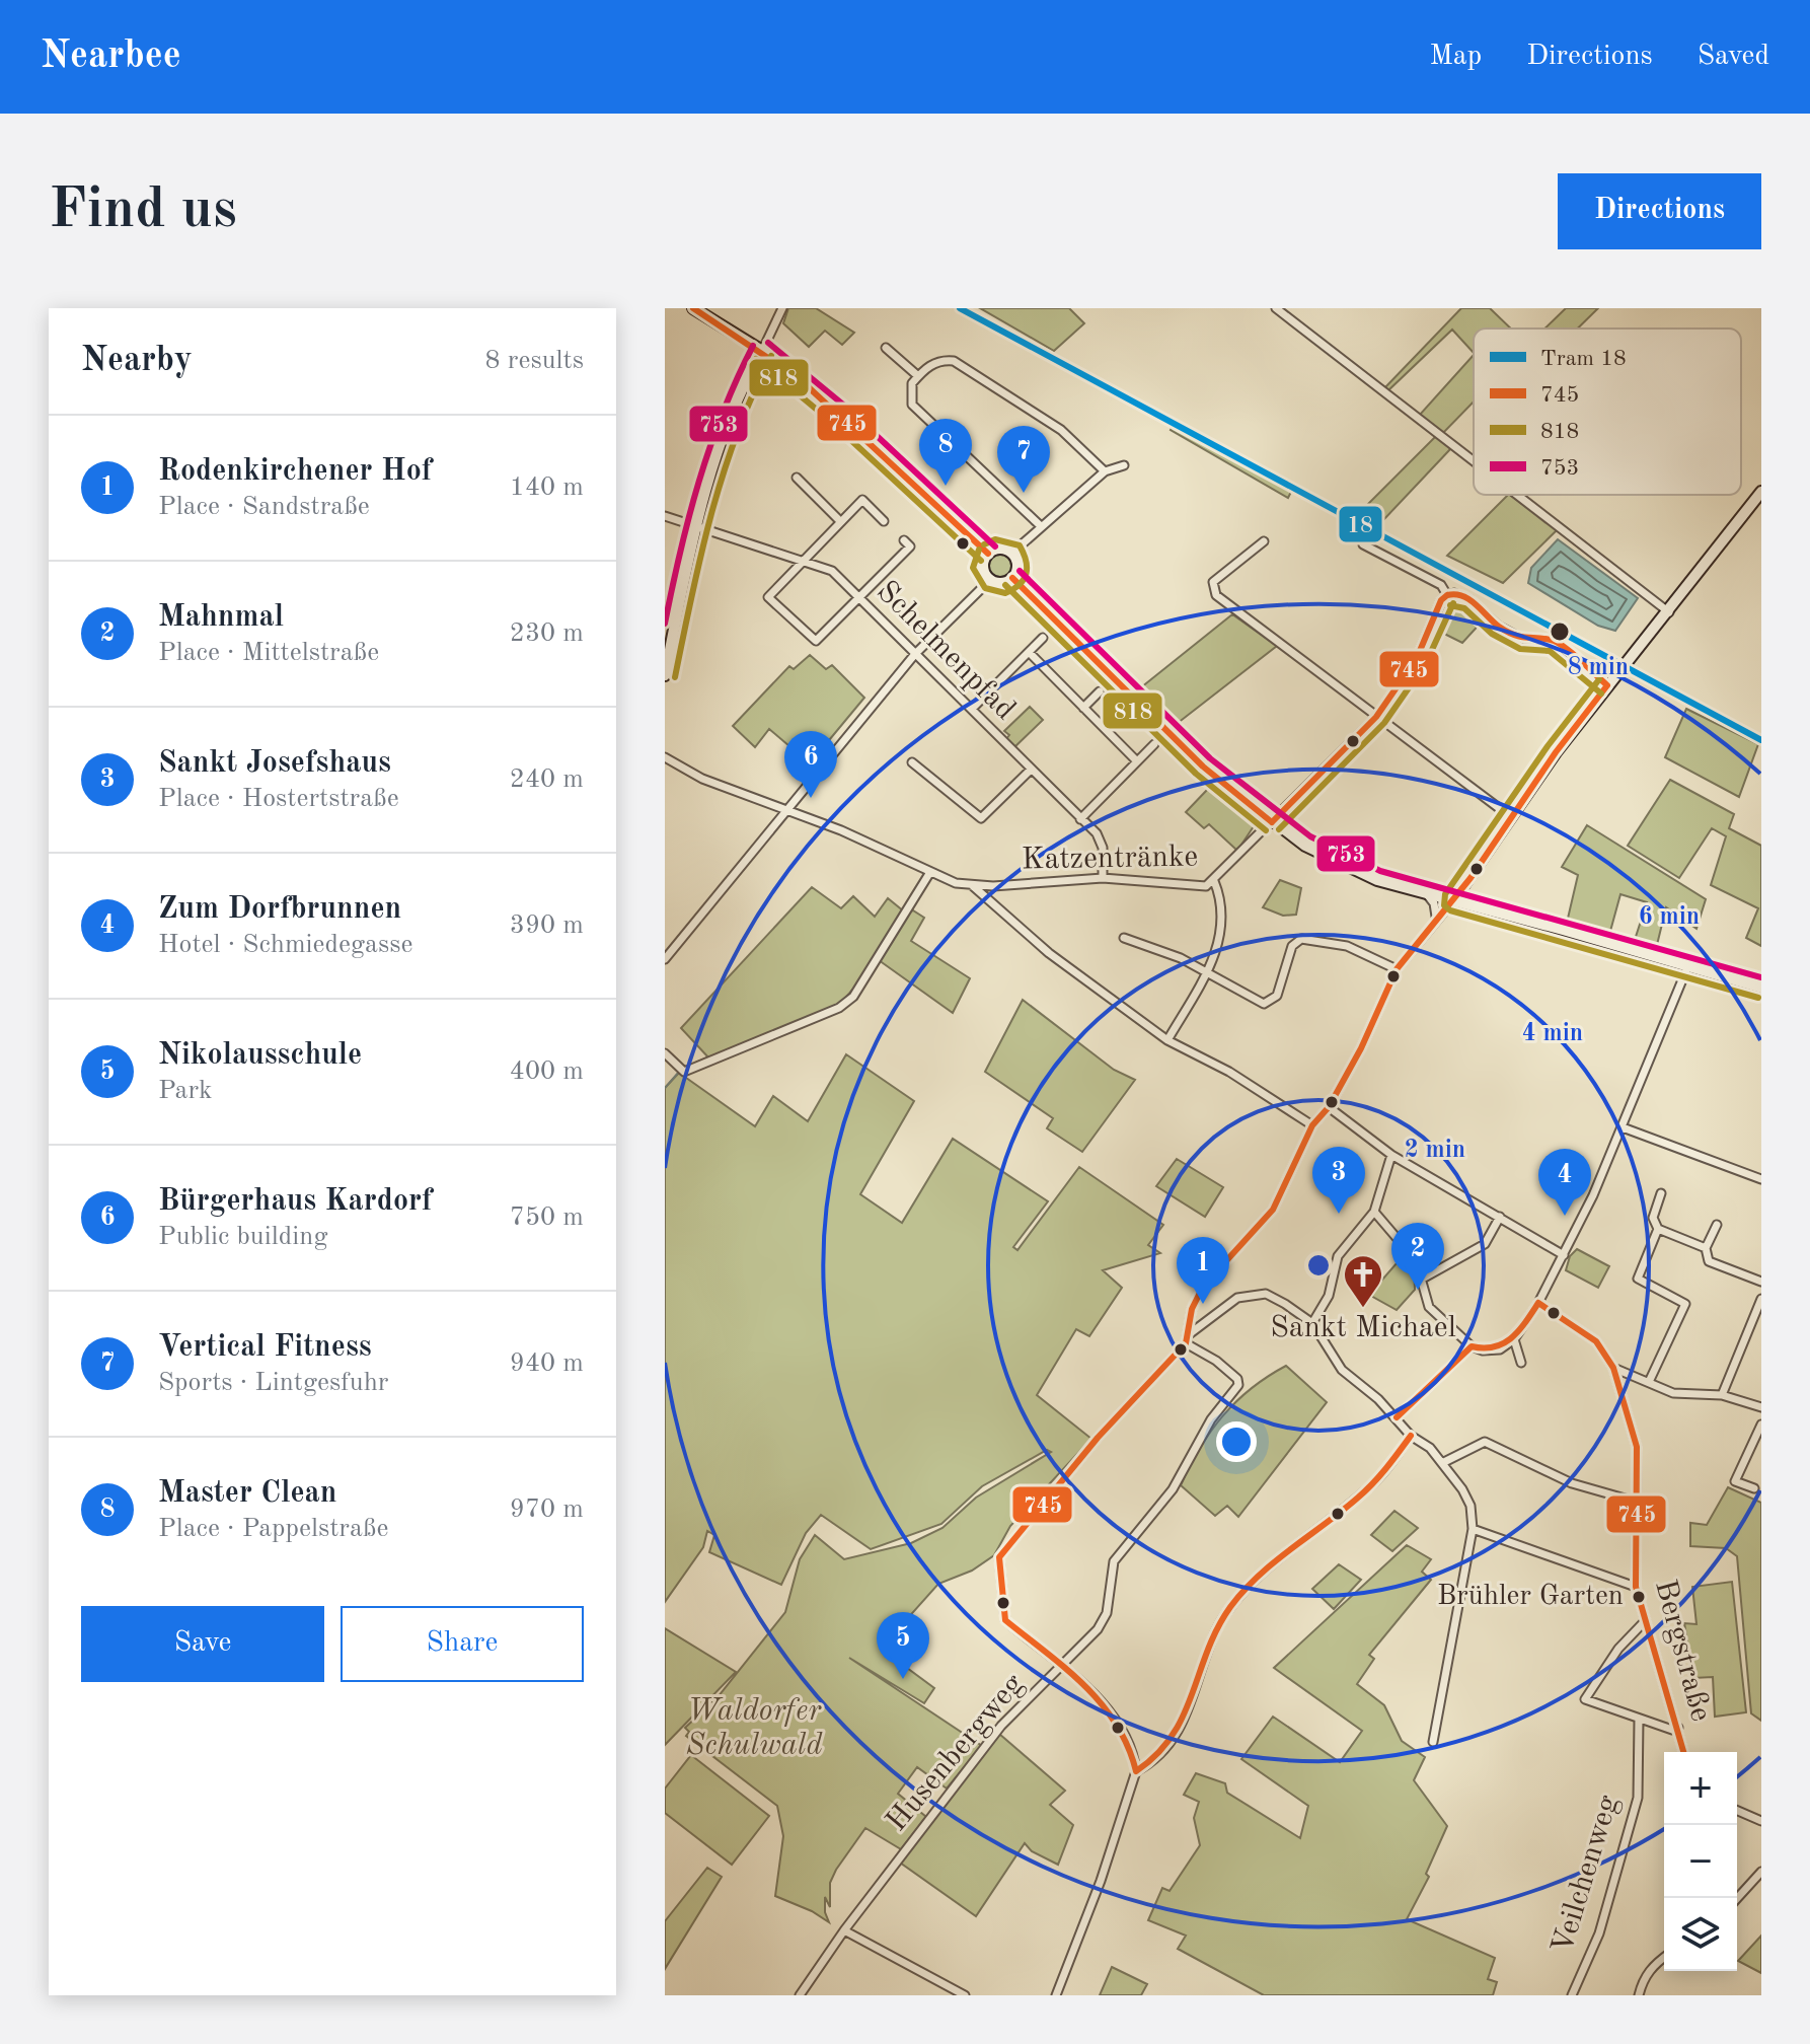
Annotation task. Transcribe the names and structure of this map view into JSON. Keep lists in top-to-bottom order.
{
  "streets": {
    "street": [
      "Schelmenpfad",
      "Katzentränke",
      "Bergstraße",
      "Husenbergweg",
      "Veilchenweg"
    ]
  },
  "crossings": [
    ["Schelmenpfad", "Katzentränke"]
  ],
  "parks": ["Waldorfer Schulwald"],
  "places": {
    "church": ["Sankt Michael"],
    "other": ["Brühler Garten"]
  },
  "lines": [
    "tram line 18",
    "transit line 745",
    "transit line 753",
    "transit line 818"
  ],
  "legend": [
    "Tram 18",
    "745",
    "818",
    "753"
  ],
  "page": {
    "header": "Nearbee",
    "nav": ["Map", "Directions", "Saved"],
    "buttons": [
      "Directions",
      ["Save", "Share"]
    ],
    "title": "Find us",
    "heading": ["Nearby", "8 results"],
    "list": [
      {
        "mark": "1",
        "name": "Rodenkirchener Hof",
        "note": "Place · Sandstraße",
        "value": "140 m"
      },
      {
        "mark": "2",
        "name": "Mahnmal",
        "note": "Place · Mittelstraße",
        "value": "230 m"
      },
      {
        "mark": "3",
        "name": "Sankt Josefshaus",
        "note": "Place · Hostertstraße",
        "value": "240 m"
      },
      {
        "mark": "4",
        "name": "Zum Dorfbrunnen",
        "note": "Hotel · Schmiedegasse",
        "value": "390 m"
      },
      {
        "mark": "5",
        "name": "Nikolausschule",
        "note": "Park",
        "value": "400 m"
      },
      {
        "mark": "6",
        "name": "Bürgerhaus Kardorf",
        "note": "Public building",
        "value": "750 m"
      },
      {
        "mark": "7",
        "name": "Vertical Fitness",
        "note": "Sports · Lintgesfuhr",
        "value": "940 m"
      },
      {
        "mark": "8",
        "name": "Master Clean",
        "note": "Place · Pappelstraße",
        "value": "970 m"
      }
    ],
    "pins": [
      "8",
      "7",
      "6",
      "3",
      "4",
      "2",
      "1",
      "5"
    ],
    "map_buttons": ["+", "−"]
  },
  "rings": [
    "8 min",
    "6 min",
    "4 min",
    "2 min"
  ]
}
